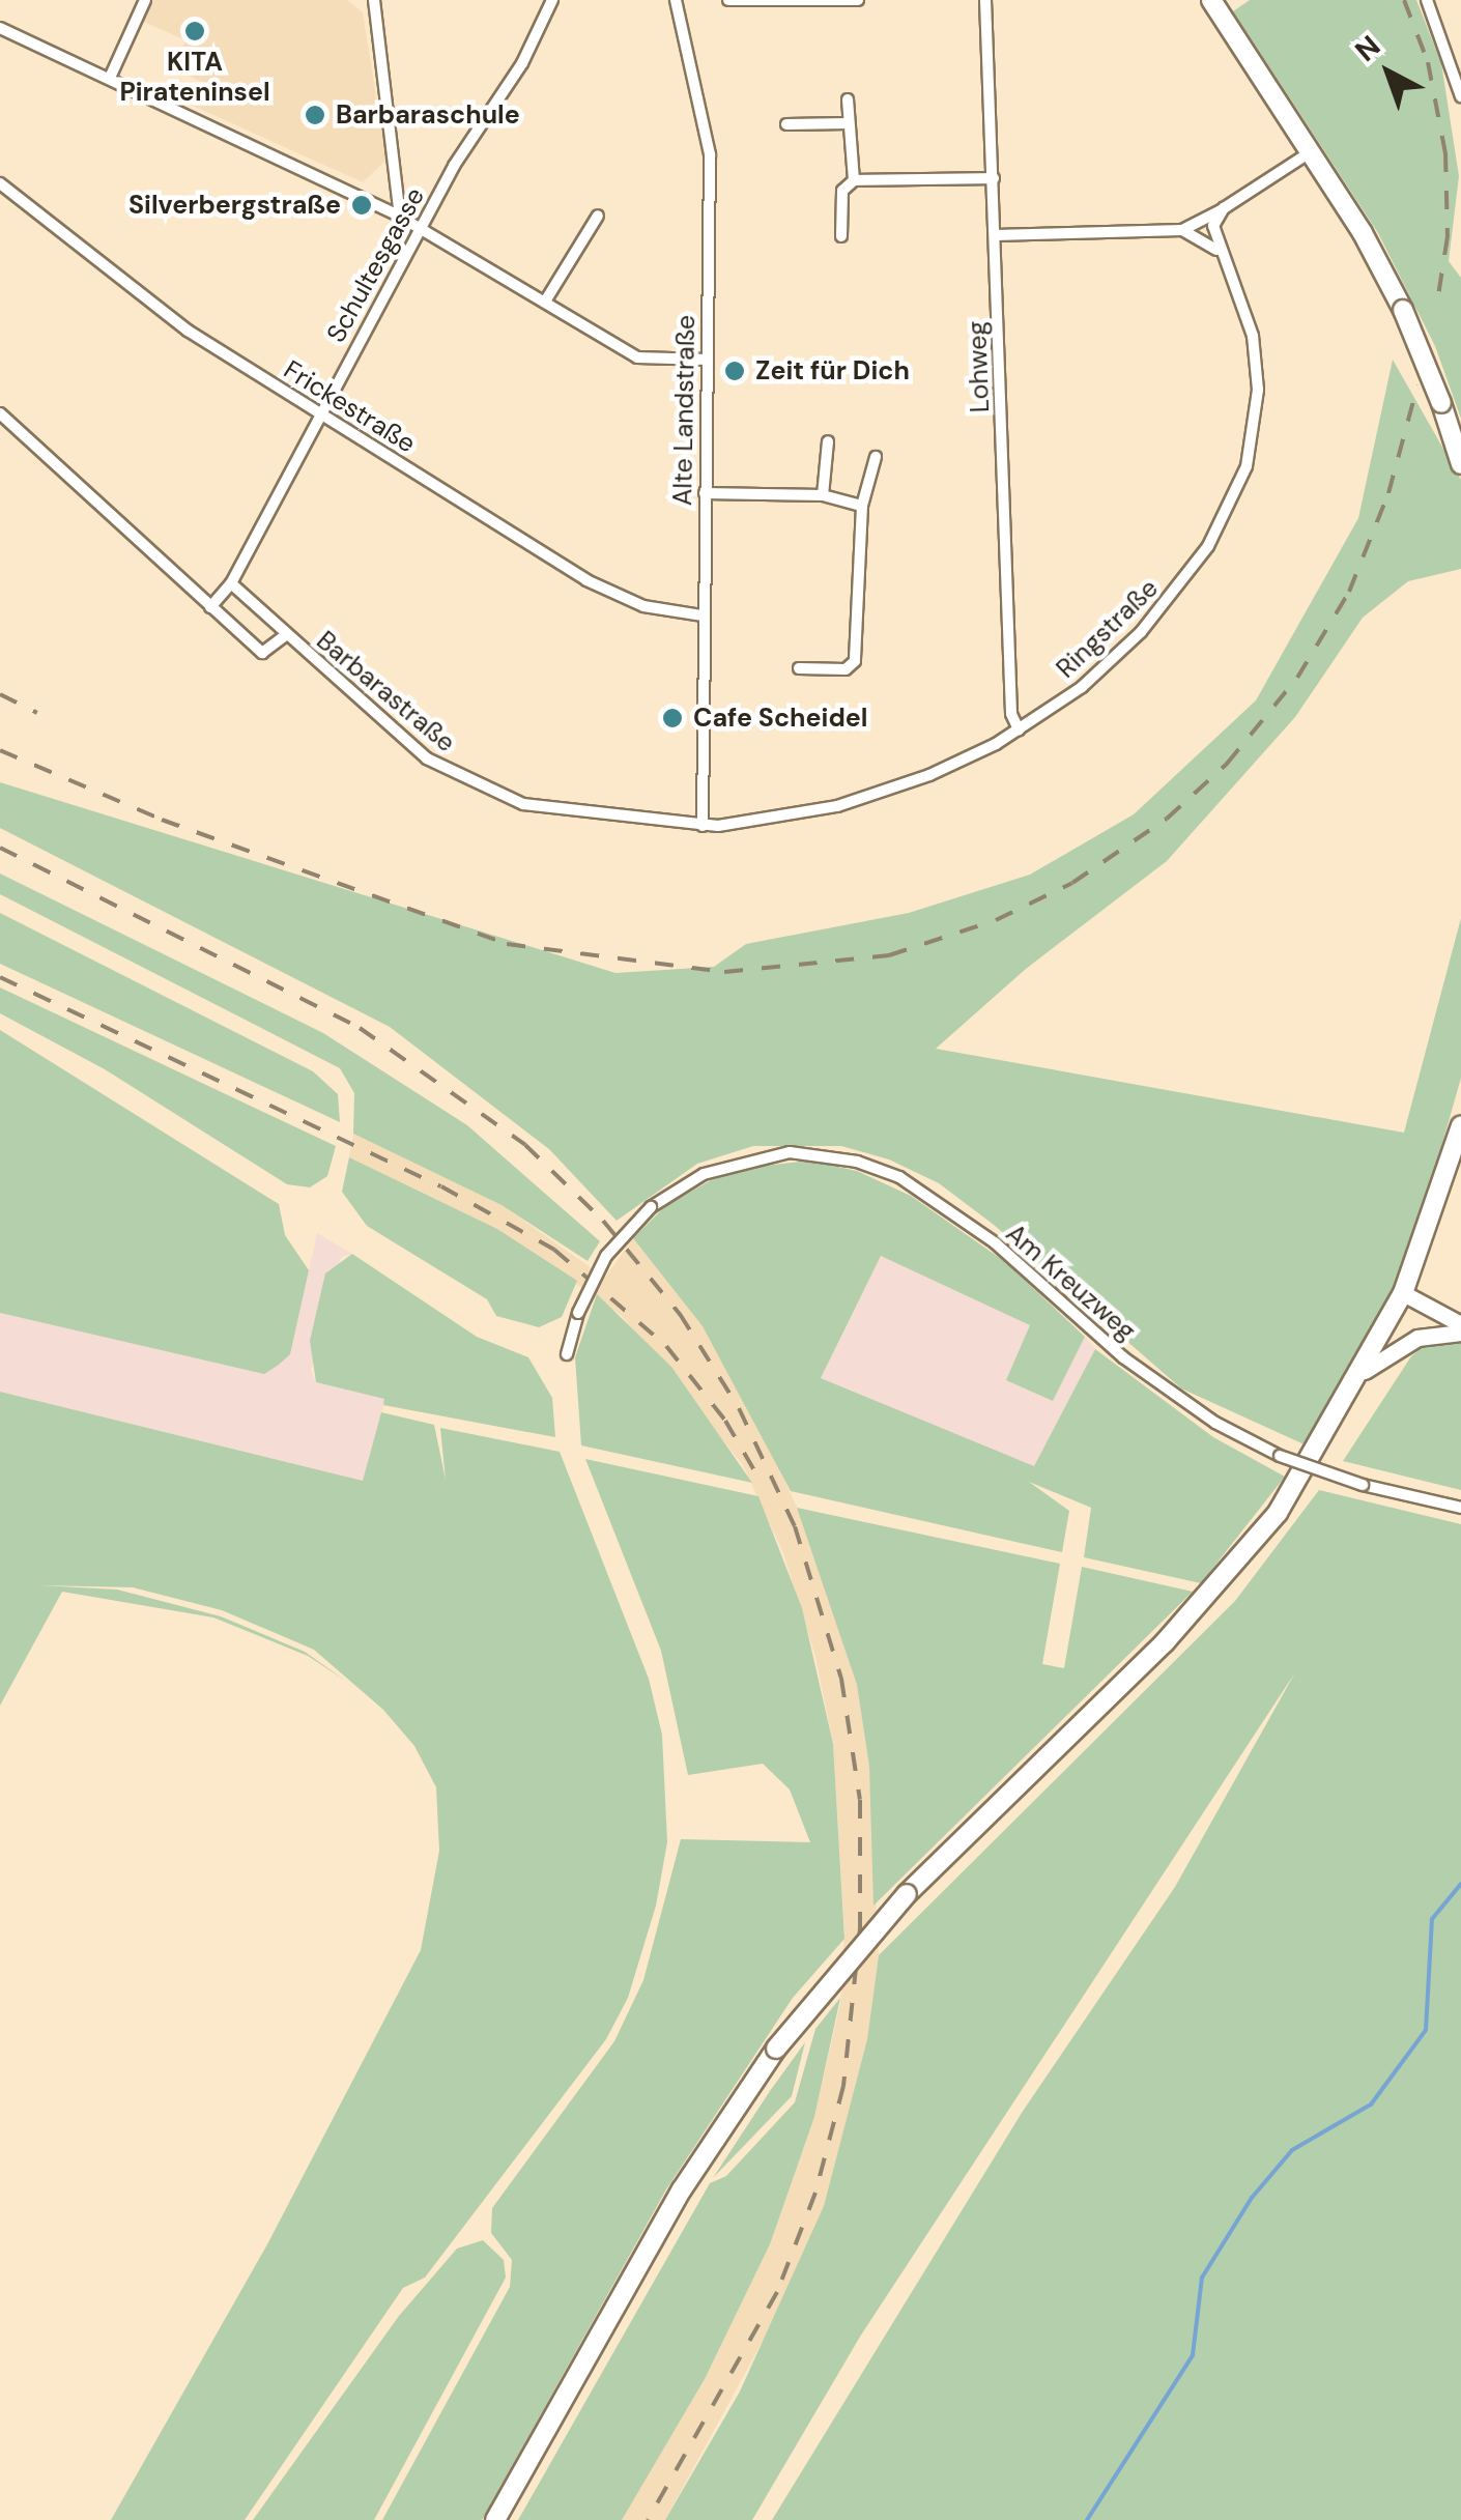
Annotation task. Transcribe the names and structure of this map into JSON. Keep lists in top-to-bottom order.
{
  "streets": {
    "street": [
      "Schultesgasse",
      "Lohweg",
      "Frickestraße",
      "Alte Landstraße",
      "Ringstraße",
      "Barbarastraße",
      "Am Kreuzweg"
    ]
  },
  "crossings": [
    ["Schultesgasse", "Frickestraße"],
    ["Schultesgasse", "Barbarastraße"],
    ["Lohweg", "Ringstraße"],
    ["Frickestraße", "Alte Landstraße"],
    ["Alte Landstraße", "Ringstraße"],
    ["Alte Landstraße", "Barbarastraße"],
    ["Ringstraße", "Barbarastraße"]
  ],
  "places": [
    "KITA Pirateninsel",
    "Barbaraschule",
    "Silverbergstraße",
    "Zeit für Dich",
    "Cafe Scheidel"
  ],
  "north": "top left"
}
